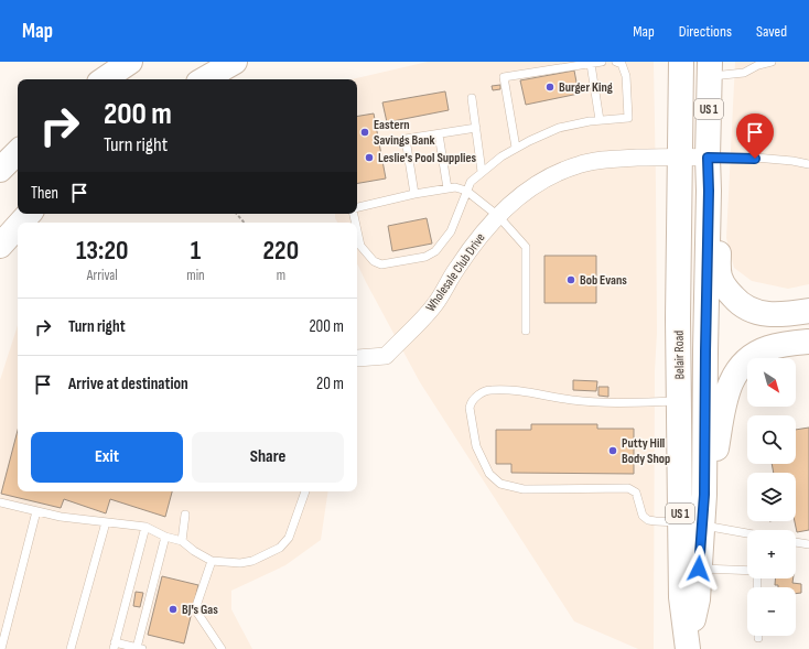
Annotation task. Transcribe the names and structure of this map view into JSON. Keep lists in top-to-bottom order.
{
  "streets": {
    "highway": ["US 1", "Belair Road"],
    "street": ["Wholesale Club Drive"]
  },
  "crossings": [
    ["Wholesale Club Drive", "Belair Road"]
  ],
  "places": [
    "Burger King",
    "Eastern Savings Bank",
    "Leslie's Pool Supplies",
    "Bob Evans",
    "Putty Hill Body Shop",
    "BJ's Gas"
  ],
  "north": "bottom right",
  "page": {
    "header": "Map",
    "nav": ["Map", "Directions", "Saved"],
    "turn": ["200 m", "Turn right"],
    "then": "Then",
    "eta": [
      "13:20",
      "Arrival",
      "1",
      "min",
      "220",
      "m"
    ],
    "list": [
      {
        "name": "Turn right",
        "value": "200 m"
      },
      {
        "name": "Arrive at destination",
        "value": "20 m"
      }
    ],
    "map_buttons": ["+", "−"],
    "buttons": ["Exit", "Share"]
  }
}
